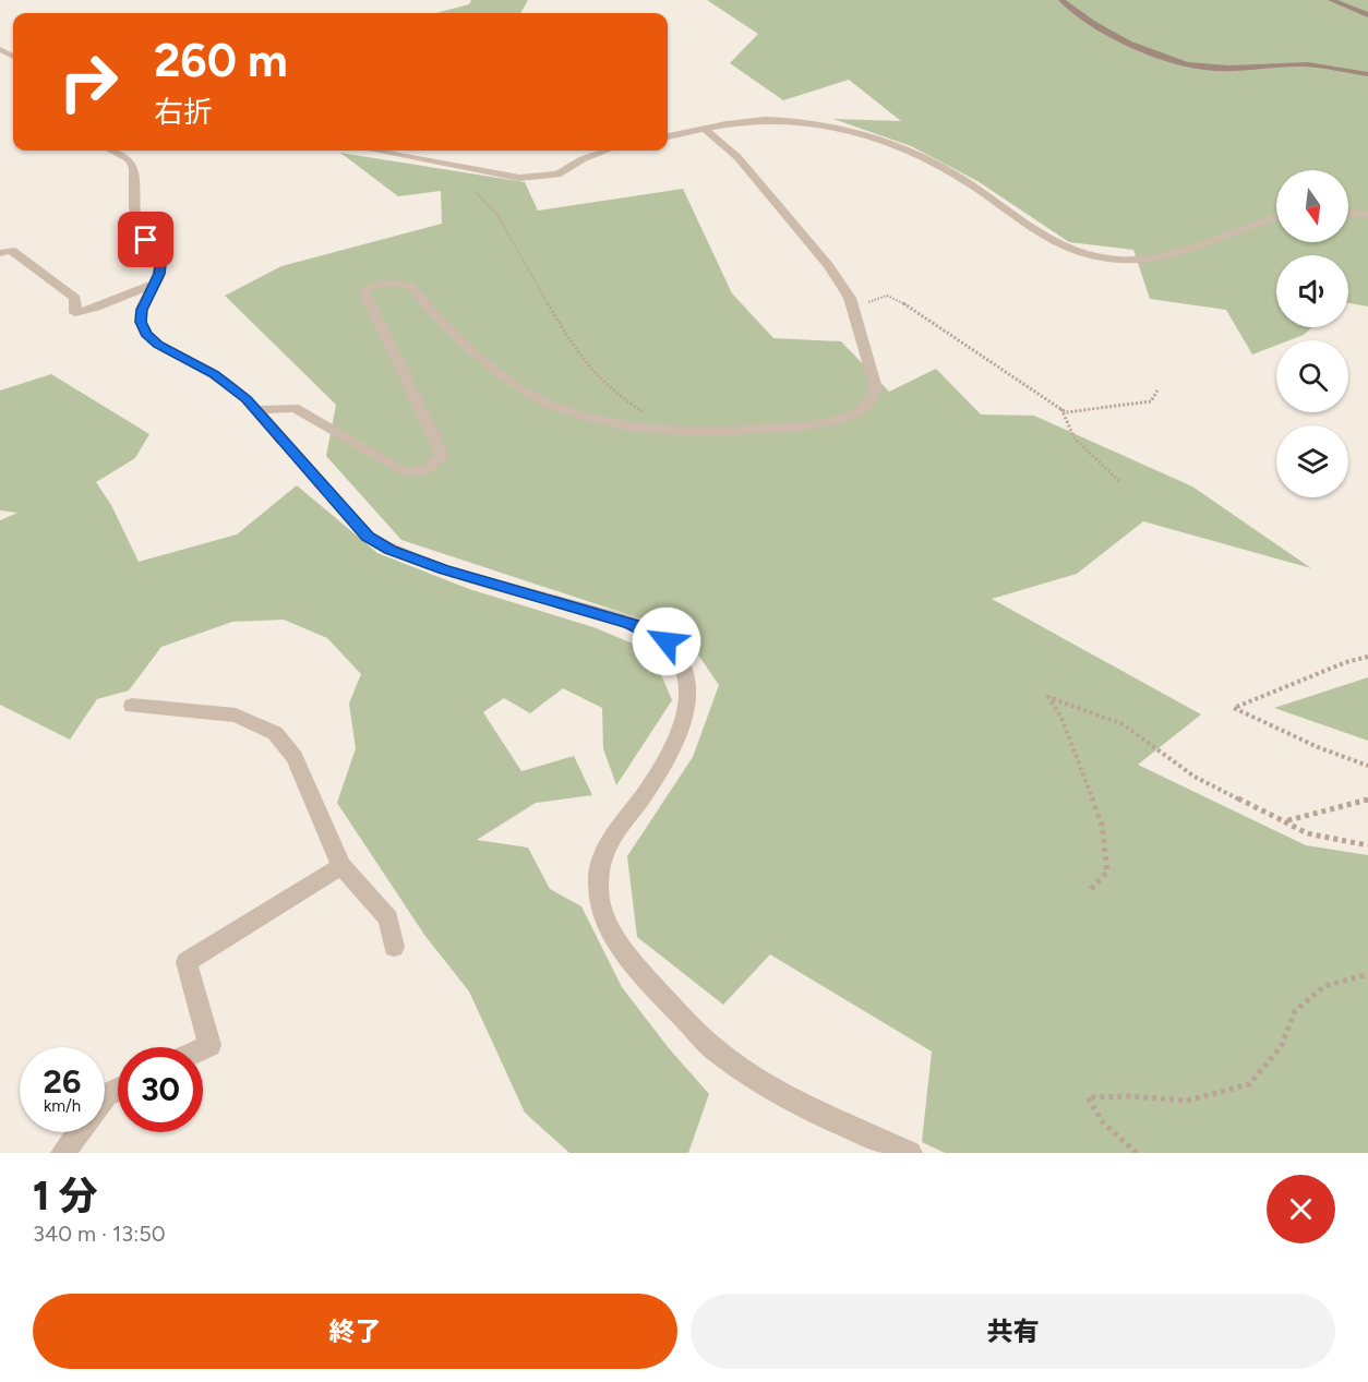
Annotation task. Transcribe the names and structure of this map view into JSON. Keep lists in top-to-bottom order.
{
  "north": "bottom",
  "page": {
    "turn": ["260 m", "右折"],
    "speed": "26 km/h",
    "limit": "30",
    "heading": ["1 分", "340 m · 13:50"],
    "buttons": ["終了", "共有"]
  }
}
